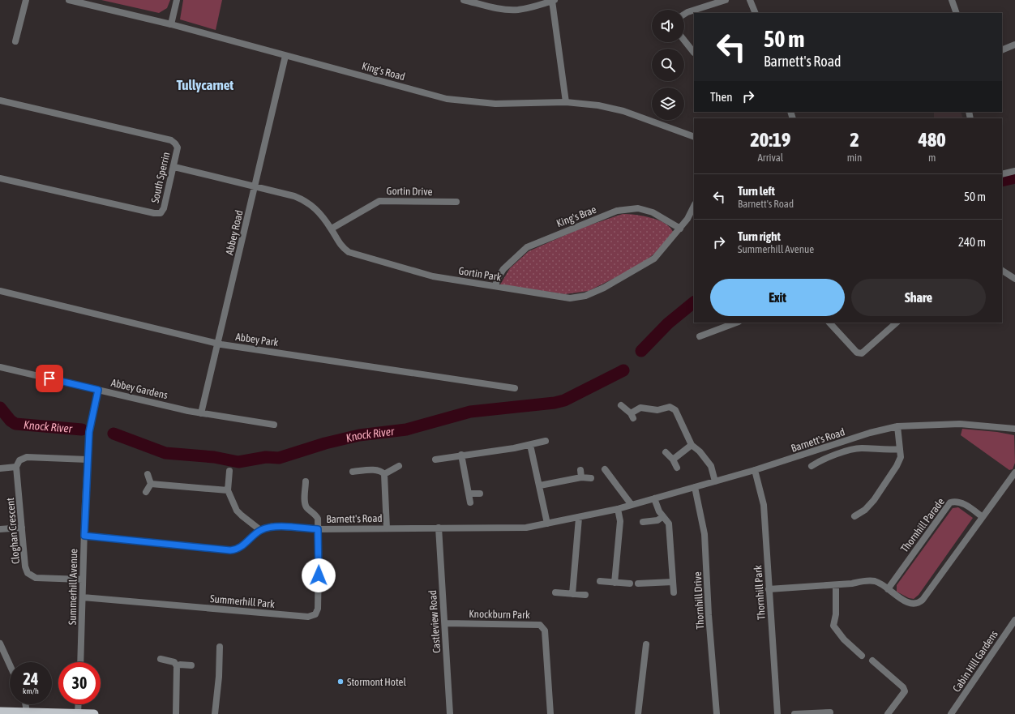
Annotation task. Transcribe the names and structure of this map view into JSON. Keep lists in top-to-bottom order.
{
  "streets": {
    "street": [
      "King's Road",
      "South Sperrin",
      "Gortin Drive",
      "King's Brae",
      "Abbey Road",
      "Gortin Park",
      "Abbey Park",
      "Abbey Gardens",
      "Barnett's Road",
      "Thornhill Parade",
      "Cloghan Crescent",
      "Summerhill Avenue",
      "Thornhill Park",
      "Thornhill Drive",
      "Summerhill Park",
      "Knockburn Park",
      "Castleview Road",
      "Cabin Hill Gardens"
    ]
  },
  "crossings": [
    ["King's Road", "Abbey Road"],
    ["South Sperrin", "Gortin Park"],
    ["Gortin Drive", "Gortin Park"],
    ["King's Brae", "Gortin Park"],
    ["Abbey Road", "Gortin Park"],
    ["Abbey Road", "Abbey Park"],
    ["Abbey Road", "Abbey Gardens"],
    ["Abbey Gardens", "Summerhill Avenue"],
    ["Barnett's Road", "Summerhill Avenue"],
    ["Barnett's Road", "Thornhill Park"],
    ["Barnett's Road", "Thornhill Drive"],
    ["Barnett's Road", "Summerhill Park"],
    ["Barnett's Road", "Castleview Road"],
    ["Cloghan Crescent", "Summerhill Avenue"],
    ["Summerhill Avenue", "Summerhill Park"],
    ["Knockburn Park", "Castleview Road"]
  ],
  "districts": ["Tullycarnet"],
  "water": ["Knock River"],
  "places": ["Stormont Hotel"],
  "page": {
    "turn": ["50 m", "Barnett's Road"],
    "then": "Then",
    "eta": [
      "20:19",
      "Arrival",
      "2",
      "min",
      "480",
      "m"
    ],
    "list": [
      {
        "name": "Turn left",
        "note": "Barnett's Road",
        "value": "50 m"
      },
      {
        "name": "Turn right",
        "note": "Summerhill Avenue",
        "value": "240 m"
      }
    ],
    "buttons": ["Exit", "Share"],
    "speed": "24 km/h",
    "limit": "30"
  }
}
